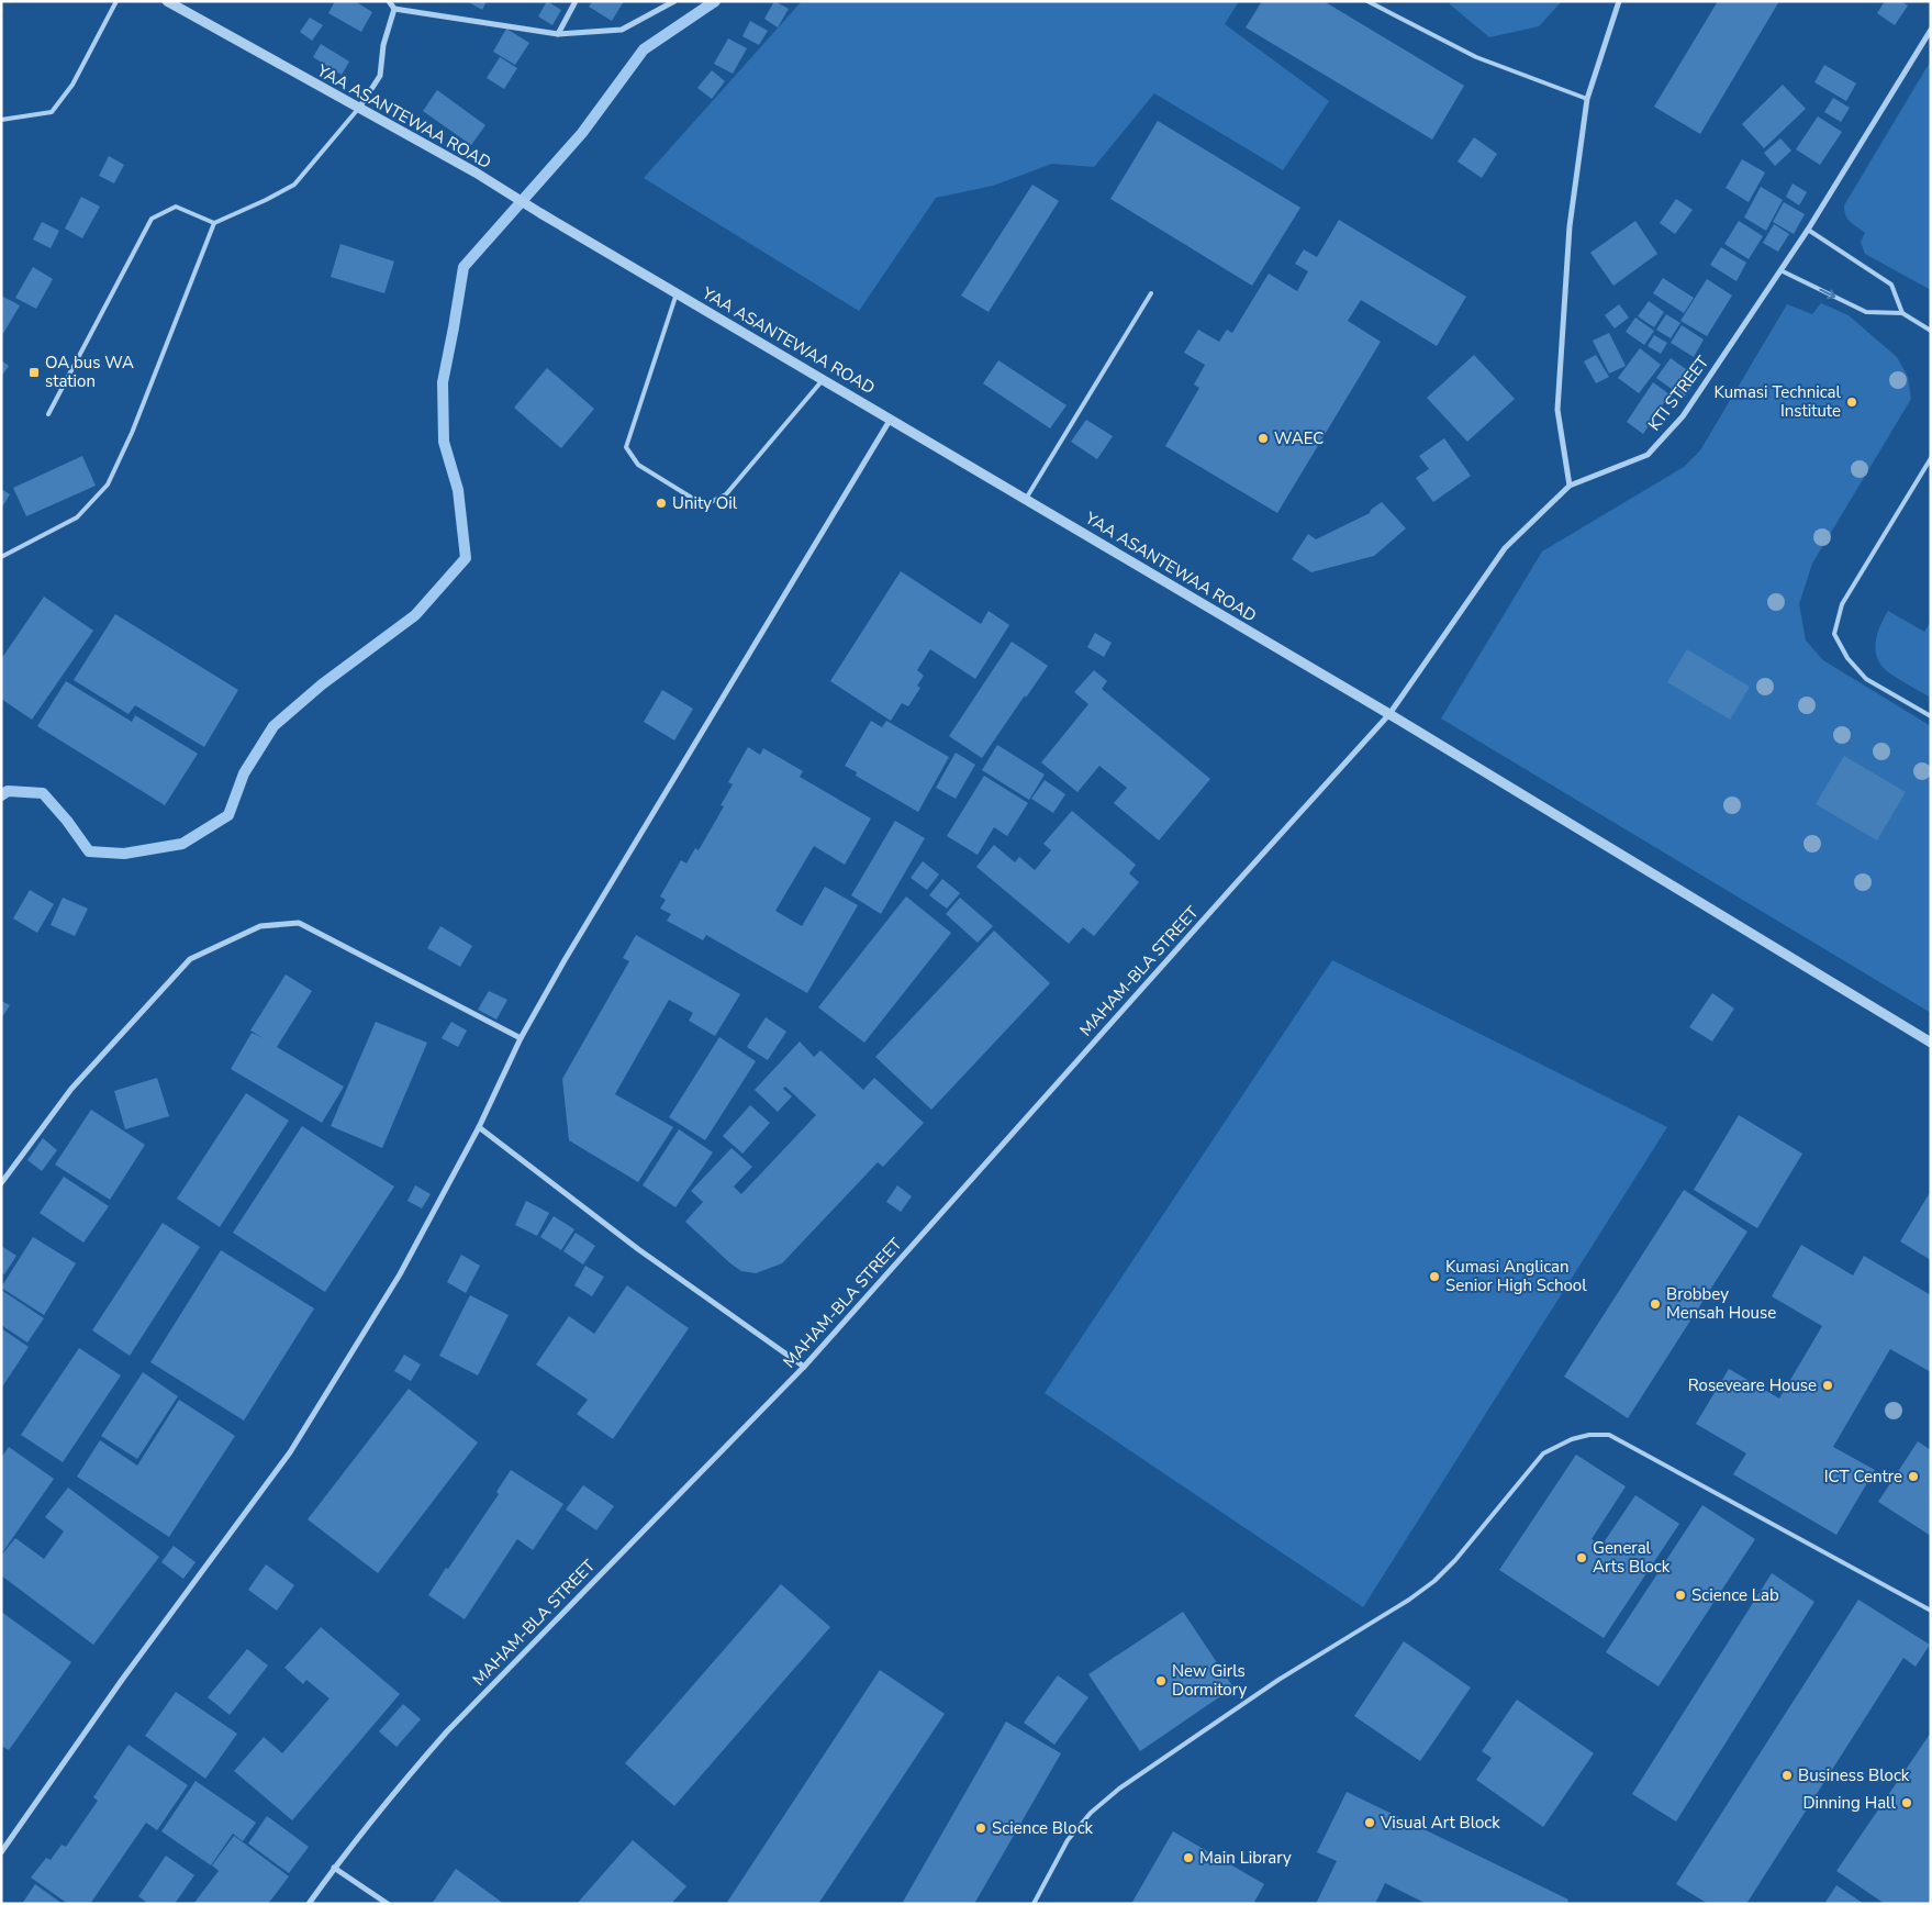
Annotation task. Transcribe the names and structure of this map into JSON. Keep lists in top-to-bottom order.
{
  "streets": {
    "street": ["YAA ASANTEWAA ROAD", "KTI STREET", "MAHAM-BLA STREET"]
  },
  "crossings": [
    ["YAA ASANTEWAA ROAD", "KTI STREET"],
    ["YAA ASANTEWAA ROAD", "MAHAM-BLA STREET"],
    ["KTI STREET", "MAHAM-BLA STREET"]
  ],
  "places": {
    "transit": ["OA bus WA station"],
    "other": [
      "Kumasi Technical Institute",
      "WAEC",
      "Unity Oil",
      "Kumasi Anglican Senior High School",
      "Brobbey Mensah House",
      "Roseveare House",
      "ICT Centre",
      "General Arts Block",
      "Science Lab",
      "New Girls Dormitory",
      "Business Block",
      "Dinning Hall",
      "Visual Art Block",
      "Science Block",
      "Main Library"
    ]
  }
}
